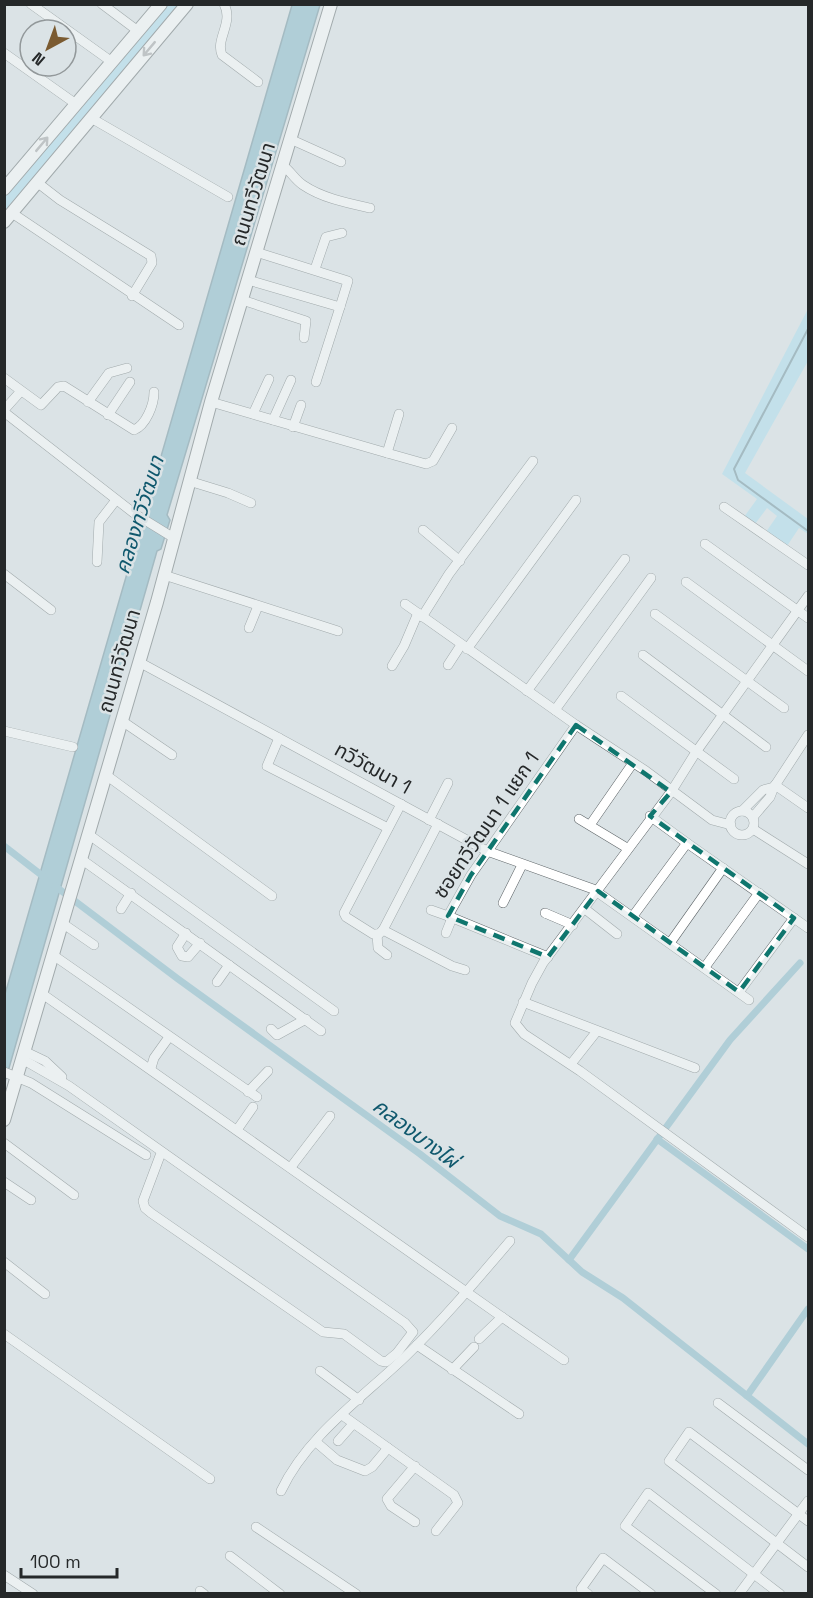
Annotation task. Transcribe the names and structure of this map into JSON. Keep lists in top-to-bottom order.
{
  "streets": {
    "main road": ["ถนนทวีวัฒนา"],
    "street": ["ทวีวัฒนา 1", "ซอยทวีวัฒนา 1 แยก 1"]
  },
  "crossings": [
    ["ถนนทวีวัฒนา", "ทวีวัฒนา 1"],
    ["ทวีวัฒนา 1", "ซอยทวีวัฒนา 1 แยก 1"]
  ],
  "water": ["คลองทวีวัฒนา", "คลองบางไผ่"],
  "scale_bar": "100 m",
  "north": "bottom left"
}
